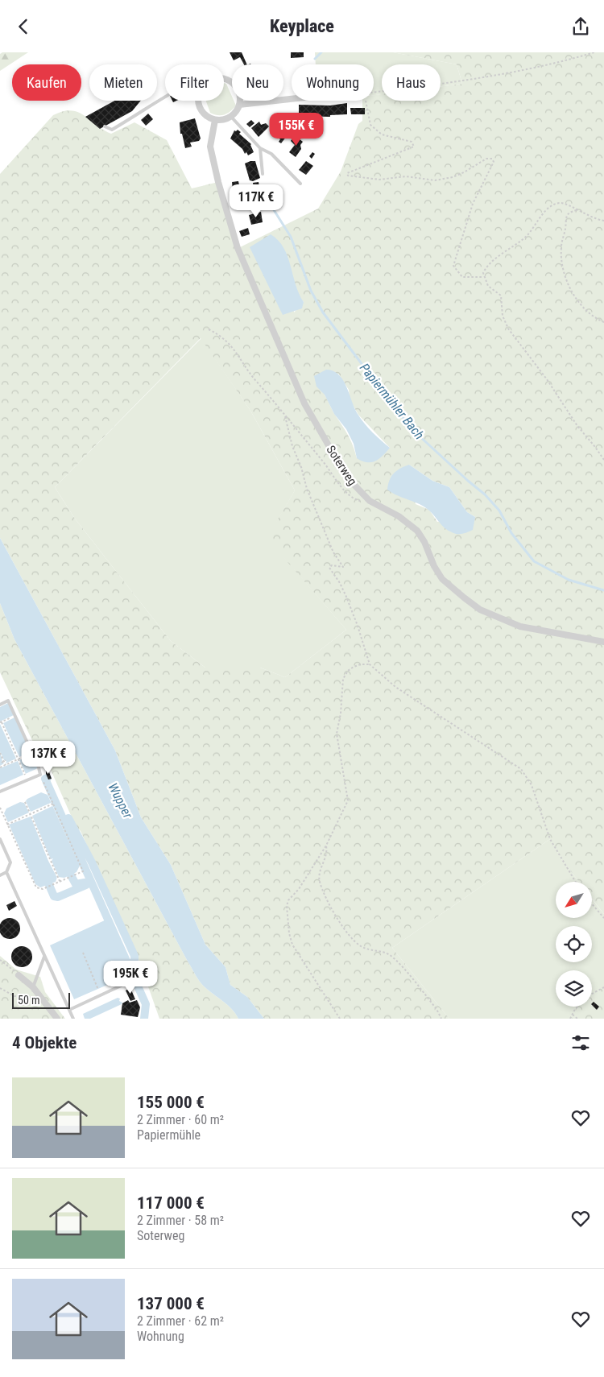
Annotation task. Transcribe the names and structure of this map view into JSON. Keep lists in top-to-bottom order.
{
  "streets": {
    "street": ["Soterweg"]
  },
  "water": ["Papiermühler Bach", "Wupper"],
  "scale_bar": "50 m",
  "north": "bottom left",
  "page": {
    "header": "Keyplace",
    "chip": [
      "Kaufen",
      "Mieten",
      "Filter",
      "Neu",
      "Wohnung",
      "Haus"
    ],
    "price": [
      "155K €",
      "117K €",
      "137K €",
      "195K €"
    ],
    "scale": "50 m",
    "heading": "4 Objekte",
    "list": [
      {
        "name": "155 000 €",
        "note": "2 Zimmer · 60 m² · Papiermühle"
      },
      {
        "name": "117 000 €",
        "note": "2 Zimmer · 58 m² · Soterweg"
      },
      {
        "name": "137 000 €",
        "note": "2 Zimmer · 62 m² · Wohnung"
      }
    ]
  }
}
